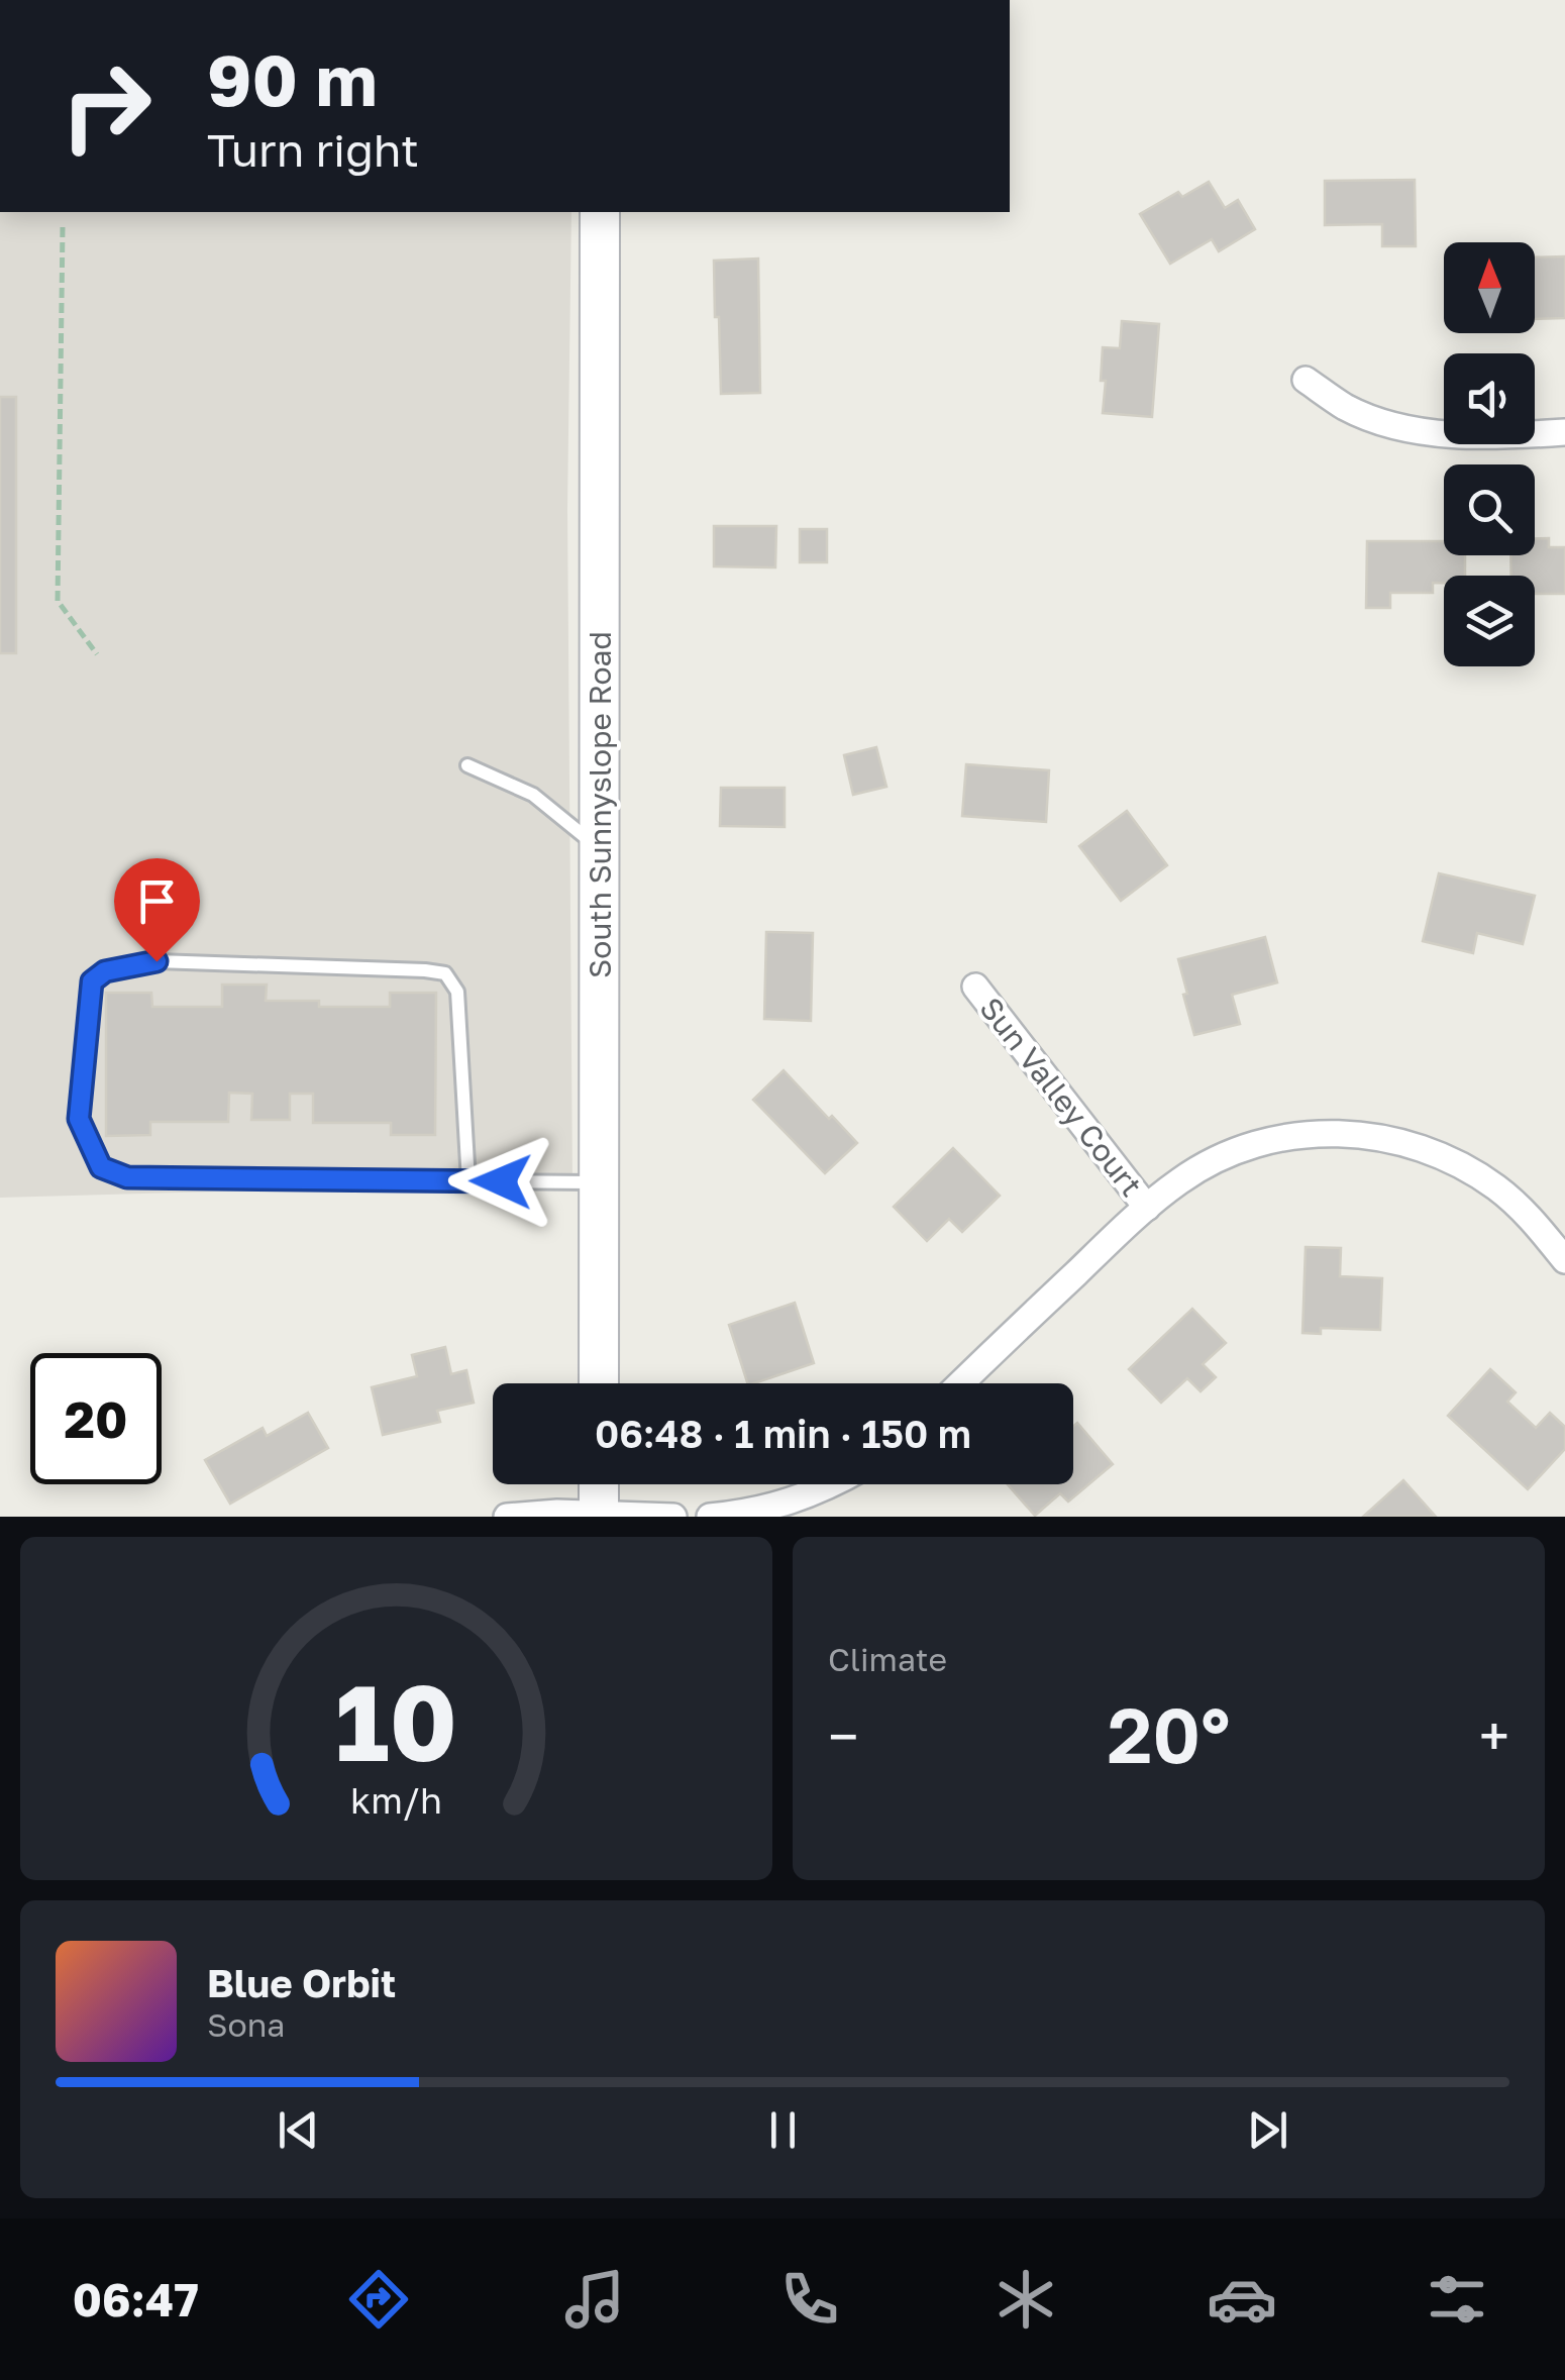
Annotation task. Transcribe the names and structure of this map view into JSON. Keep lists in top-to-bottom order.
{
  "streets": {
    "street": ["South Sunnyslope Road", "Sun Valley Court"]
  },
  "north": "top",
  "page": {
    "turn": ["90 m", "Turn right"],
    "limit": "20",
    "trip": "06:48 · 1 min · 150 m",
    "tile": "Climate",
    "heat": ["−", "20°", "+"],
    "song": ["Blue Orbit", "Sona"],
    "tabs": "06:47",
    "gauge": ["10", "km/h"]
  }
}
